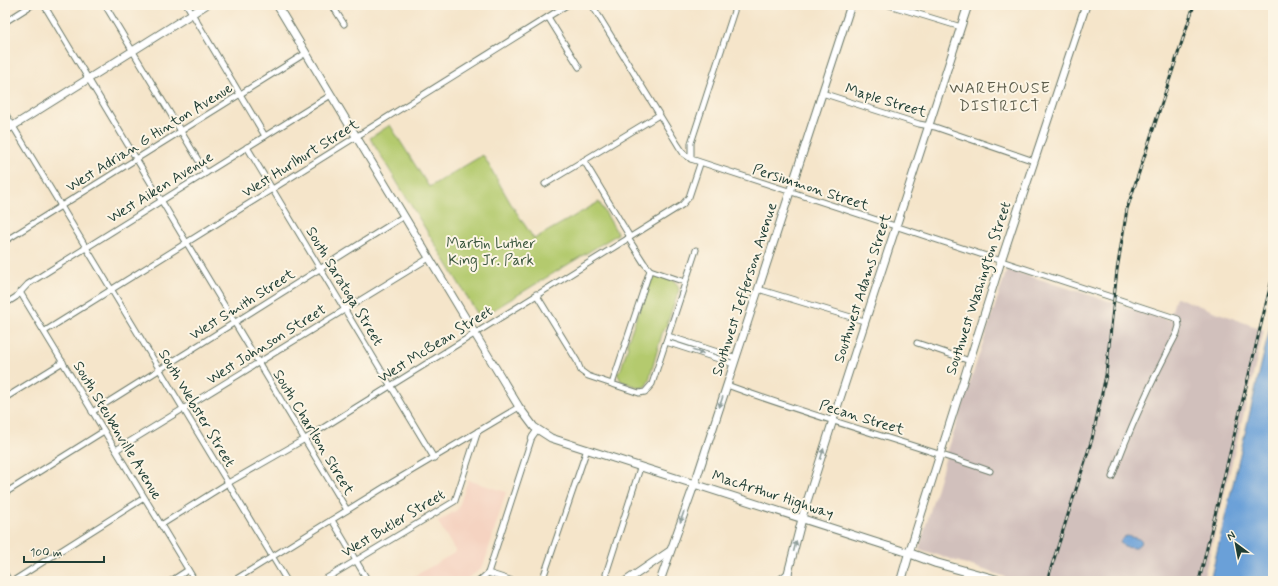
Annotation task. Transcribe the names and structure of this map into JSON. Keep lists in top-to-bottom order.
{
  "streets": {
    "main road": [
      "Southwest Adams Street",
      "Southwest Washington Street",
      "Southwest Jefferson Avenue",
      "MacArthur Highway"
    ],
    "street": [
      "Maple Street",
      "West Adrian G Hinton Avenue",
      "West Hurlburt Street",
      "West Aiken Avenue",
      "Persimmon Street",
      "South Saratoga Street",
      "West Smith Street",
      "West Johnson Street",
      "West McBean Street",
      "South Webster Street",
      "Pecan Street",
      "South Steubenville Avenue",
      "South Charlton Street",
      "West Butler Street"
    ]
  },
  "crossings": [
    ["Maple Street", "Southwest Adams Street"],
    ["Maple Street", "Southwest Washington Street"],
    ["Maple Street", "Southwest Jefferson Avenue"],
    ["West Adrian G Hinton Avenue", "South Webster Street"],
    ["West Adrian G Hinton Avenue", "South Charlton Street"],
    ["West Hurlburt Street", "South Saratoga Street"],
    ["West Hurlburt Street", "South Webster Street"],
    ["West Hurlburt Street", "South Steubenville Avenue"],
    ["West Hurlburt Street", "South Charlton Street"],
    ["West Aiken Avenue", "South Saratoga Street"],
    ["West Aiken Avenue", "South Webster Street"],
    ["West Aiken Avenue", "South Steubenville Avenue"],
    ["West Aiken Avenue", "South Charlton Street"],
    ["Persimmon Street", "Southwest Adams Street"],
    ["Persimmon Street", "Southwest Washington Street"],
    ["Persimmon Street", "Southwest Jefferson Avenue"],
    ["Persimmon Street", "West McBean Street"],
    ["South Saratoga Street", "West Smith Street"],
    ["South Saratoga Street", "West Johnson Street"],
    ["South Saratoga Street", "West McBean Street"],
    ["Southwest Adams Street", "Pecan Street"],
    ["Southwest Adams Street", "MacArthur Highway"],
    ["Southwest Washington Street", "Pecan Street"],
    ["Southwest Washington Street", "MacArthur Highway"],
    ["Southwest Jefferson Avenue", "Pecan Street"],
    ["Southwest Jefferson Avenue", "MacArthur Highway"],
    ["West Smith Street", "South Webster Street"],
    ["West Smith Street", "South Steubenville Avenue"],
    ["West Smith Street", "South Charlton Street"],
    ["West Johnson Street", "South Webster Street"],
    ["West Johnson Street", "South Steubenville Avenue"],
    ["West Johnson Street", "South Charlton Street"],
    ["West McBean Street", "South Webster Street"],
    ["West McBean Street", "South Steubenville Avenue"],
    ["West McBean Street", "South Charlton Street"]
  ],
  "districts": ["WAREHOUSE DISTRICT"],
  "parks": ["Martin Luther King Jr. Park"],
  "scale_bar": "100 m",
  "north": "top left"
}
